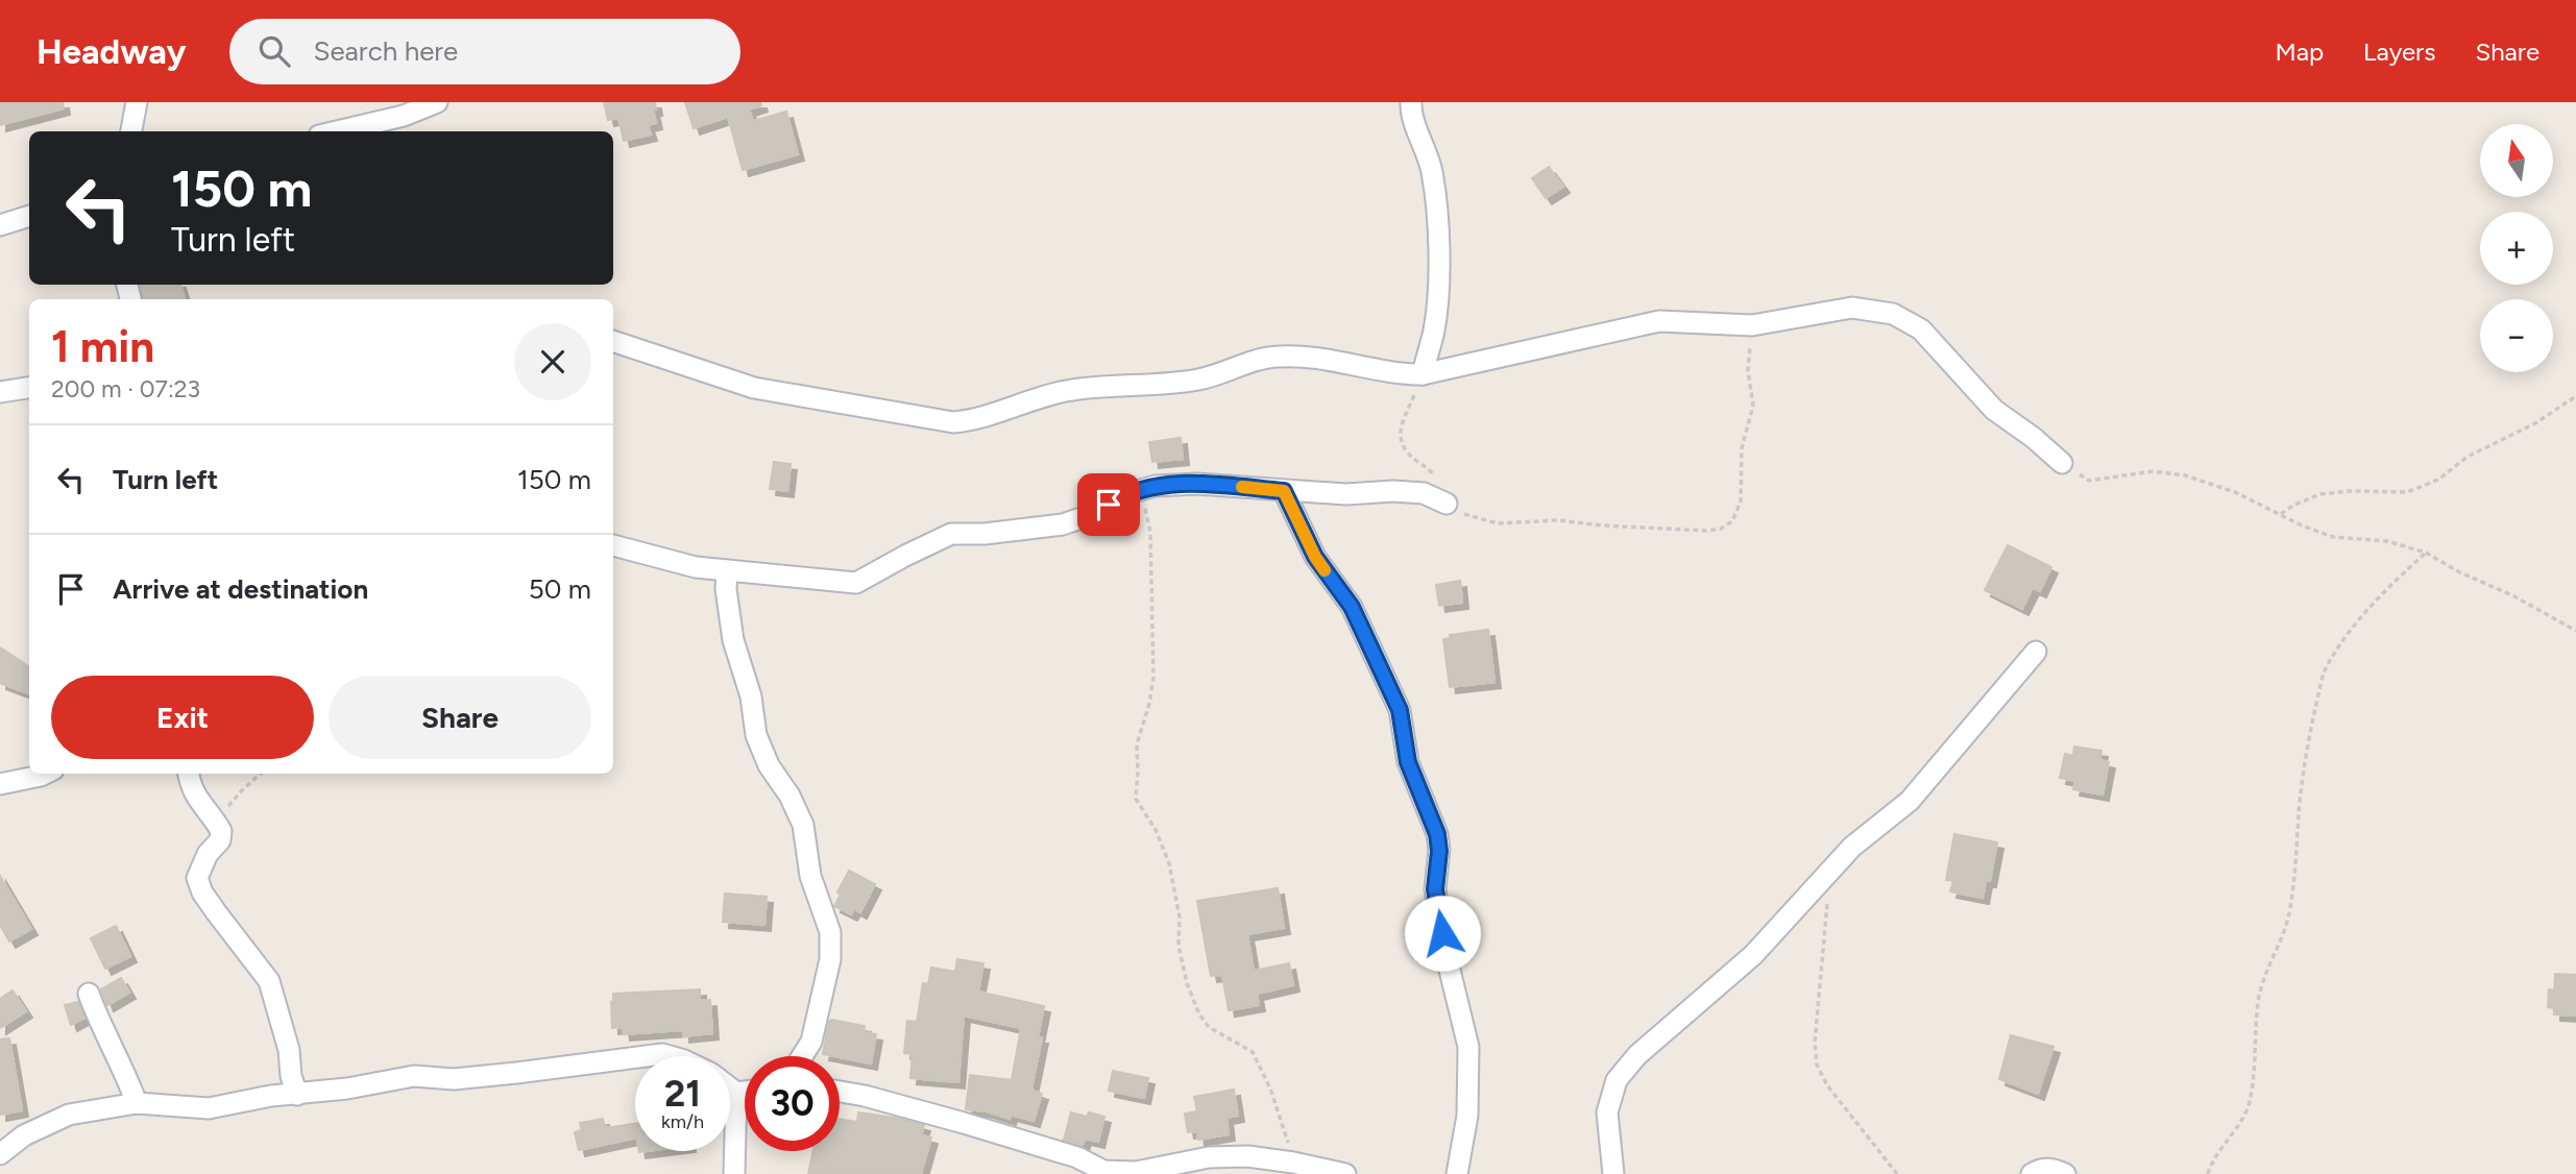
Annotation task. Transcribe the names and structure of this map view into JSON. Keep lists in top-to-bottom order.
{
  "north": "top",
  "page": {
    "header": "Headway",
    "search": "Search here",
    "nav": ["Map", "Layers", "Share"],
    "map_buttons": ["+", "−"],
    "turn": ["150 m", "Turn left"],
    "heading": ["1 min", "200 m · 07:23"],
    "list": [
      {
        "name": "Turn left",
        "value": "150 m"
      },
      {
        "name": "Arrive at destination",
        "value": "50 m"
      }
    ],
    "buttons": ["Exit", "Share"],
    "speed": "21 km/h",
    "limit": "30"
  }
}
